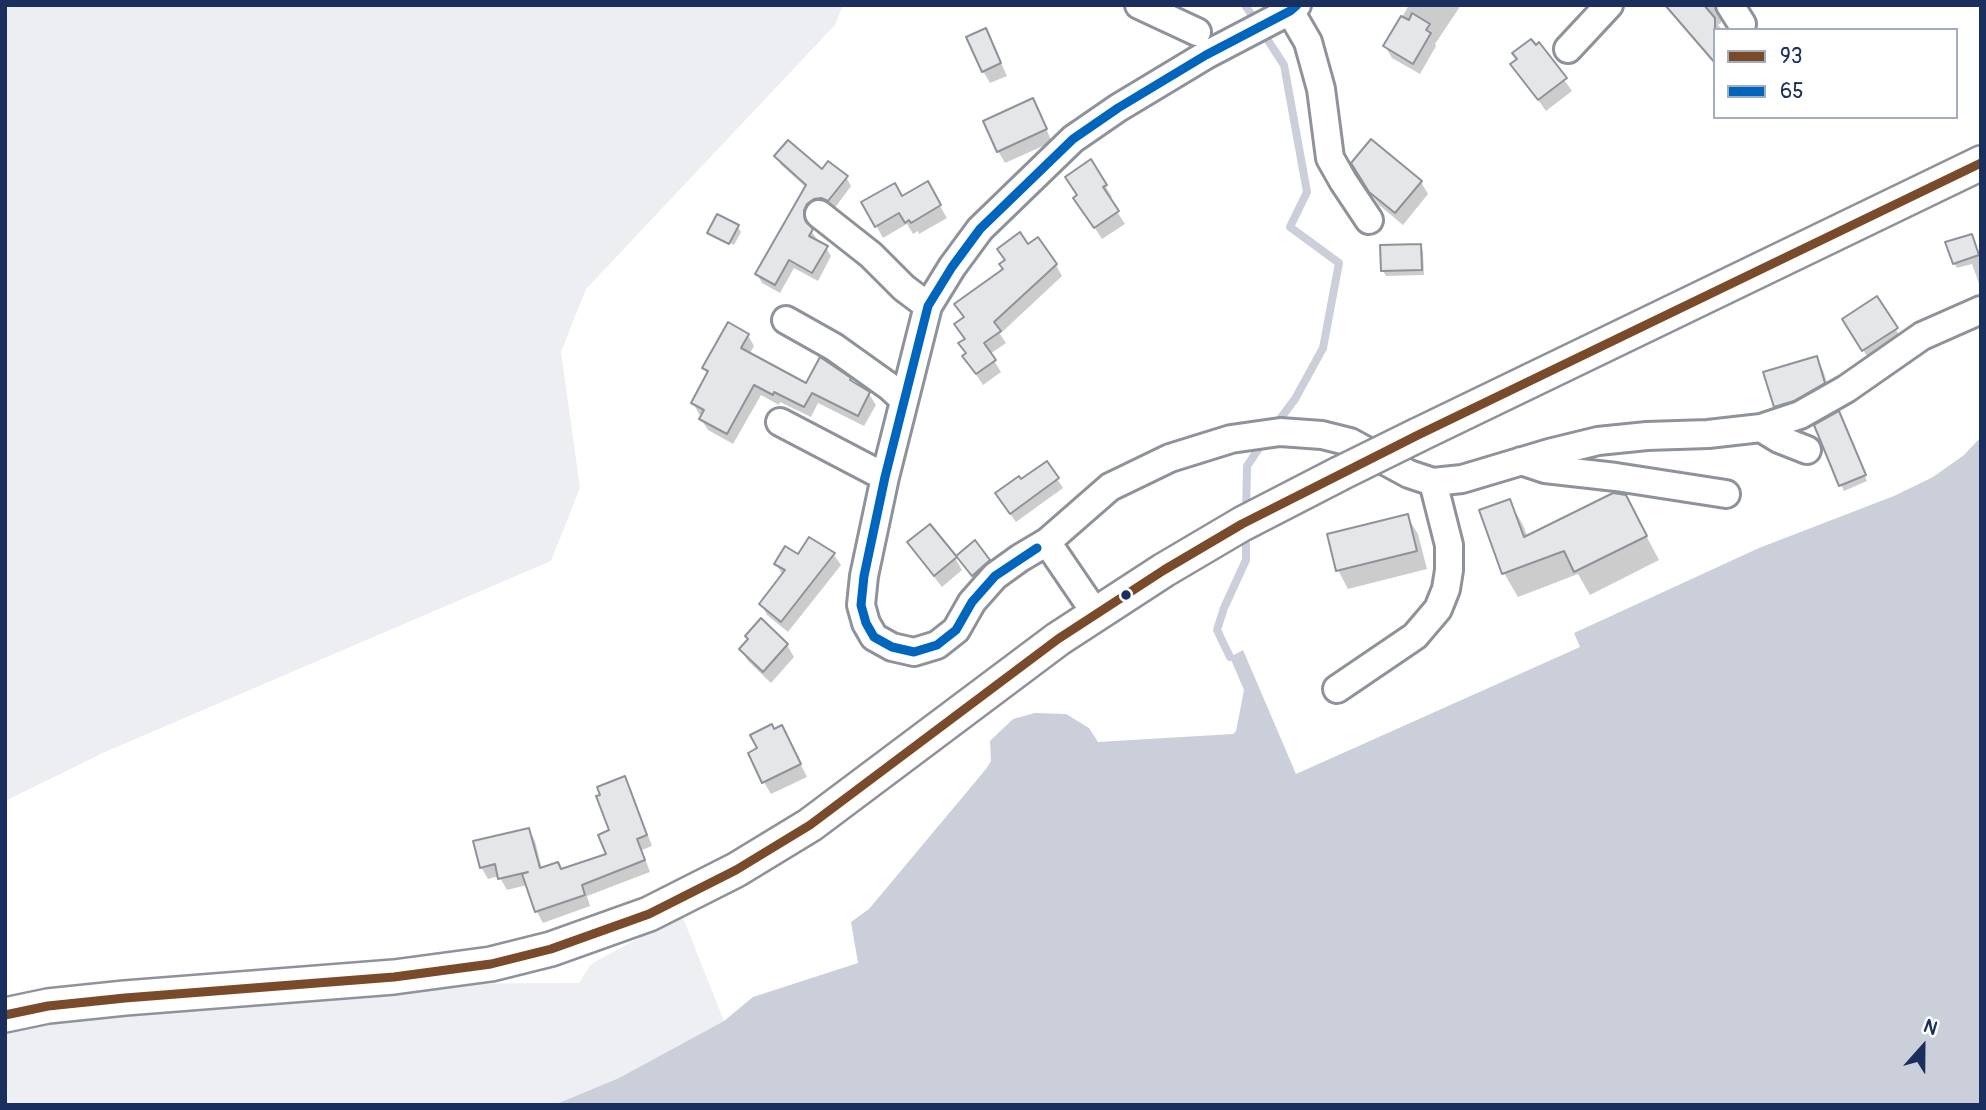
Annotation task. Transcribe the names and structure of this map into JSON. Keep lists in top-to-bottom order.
{
  "lines": ["transit line 65", "transit line 93"],
  "legend": ["93", "65"],
  "north": "top"
}
